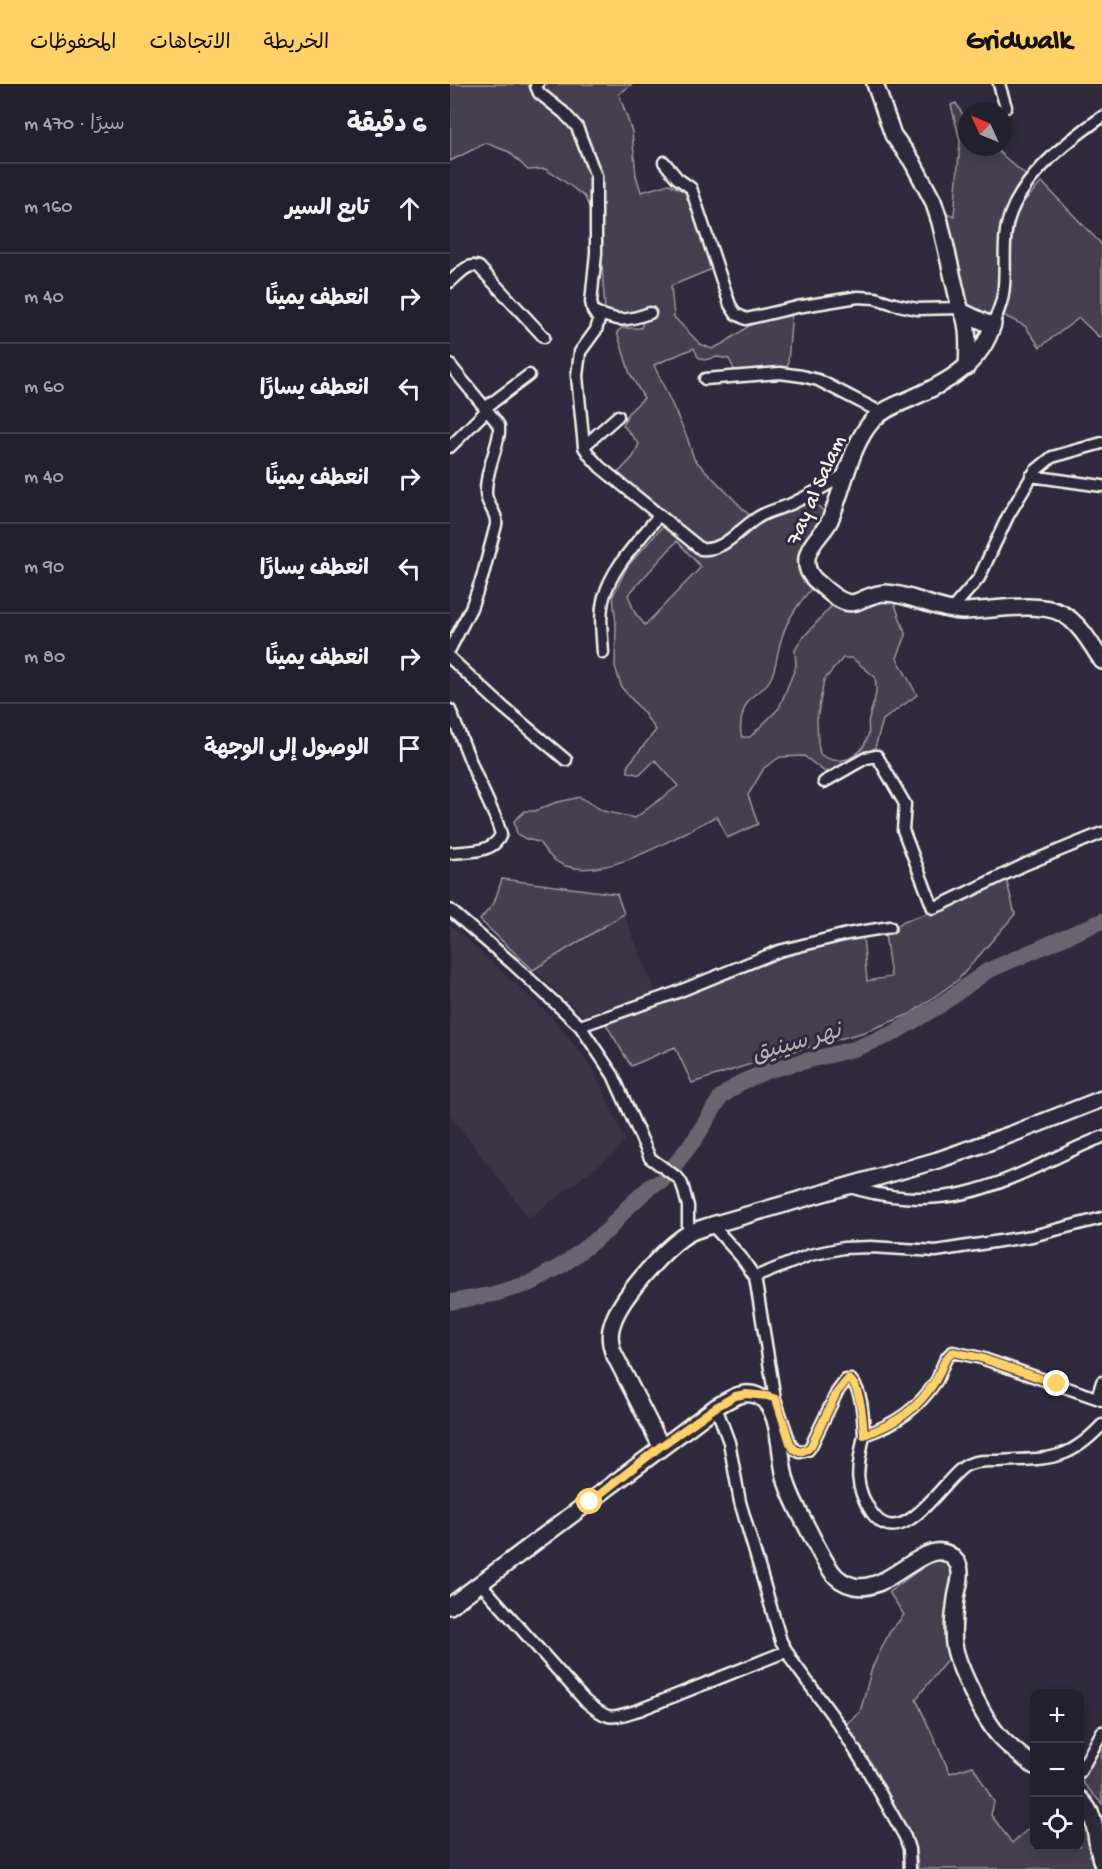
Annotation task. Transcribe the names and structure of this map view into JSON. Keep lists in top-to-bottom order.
{
  "streets": {
    "street": ["7ay al Salam"]
  },
  "water": ["نهر سينيق"],
  "north": "top left",
  "page": {
    "header": "Gridwalk",
    "nav": ["الخريطة", "الاتجاهات", "المحفوظات"],
    "heading": ["6 دقيقة", "سيرًا · 470 m"],
    "list": [
      ["تابع السير", "160 m"],
      ["انعطف يمينًا", "40 m"],
      ["انعطف يسارًا", "60 m"],
      ["انعطف يمينًا", "40 m"],
      ["انعطف يسارًا", "90 m"],
      ["انعطف يمينًا", "80 m"],
      "الوصول إلى الوجهة"
    ],
    "map_buttons": ["+", "−"]
  }
}
